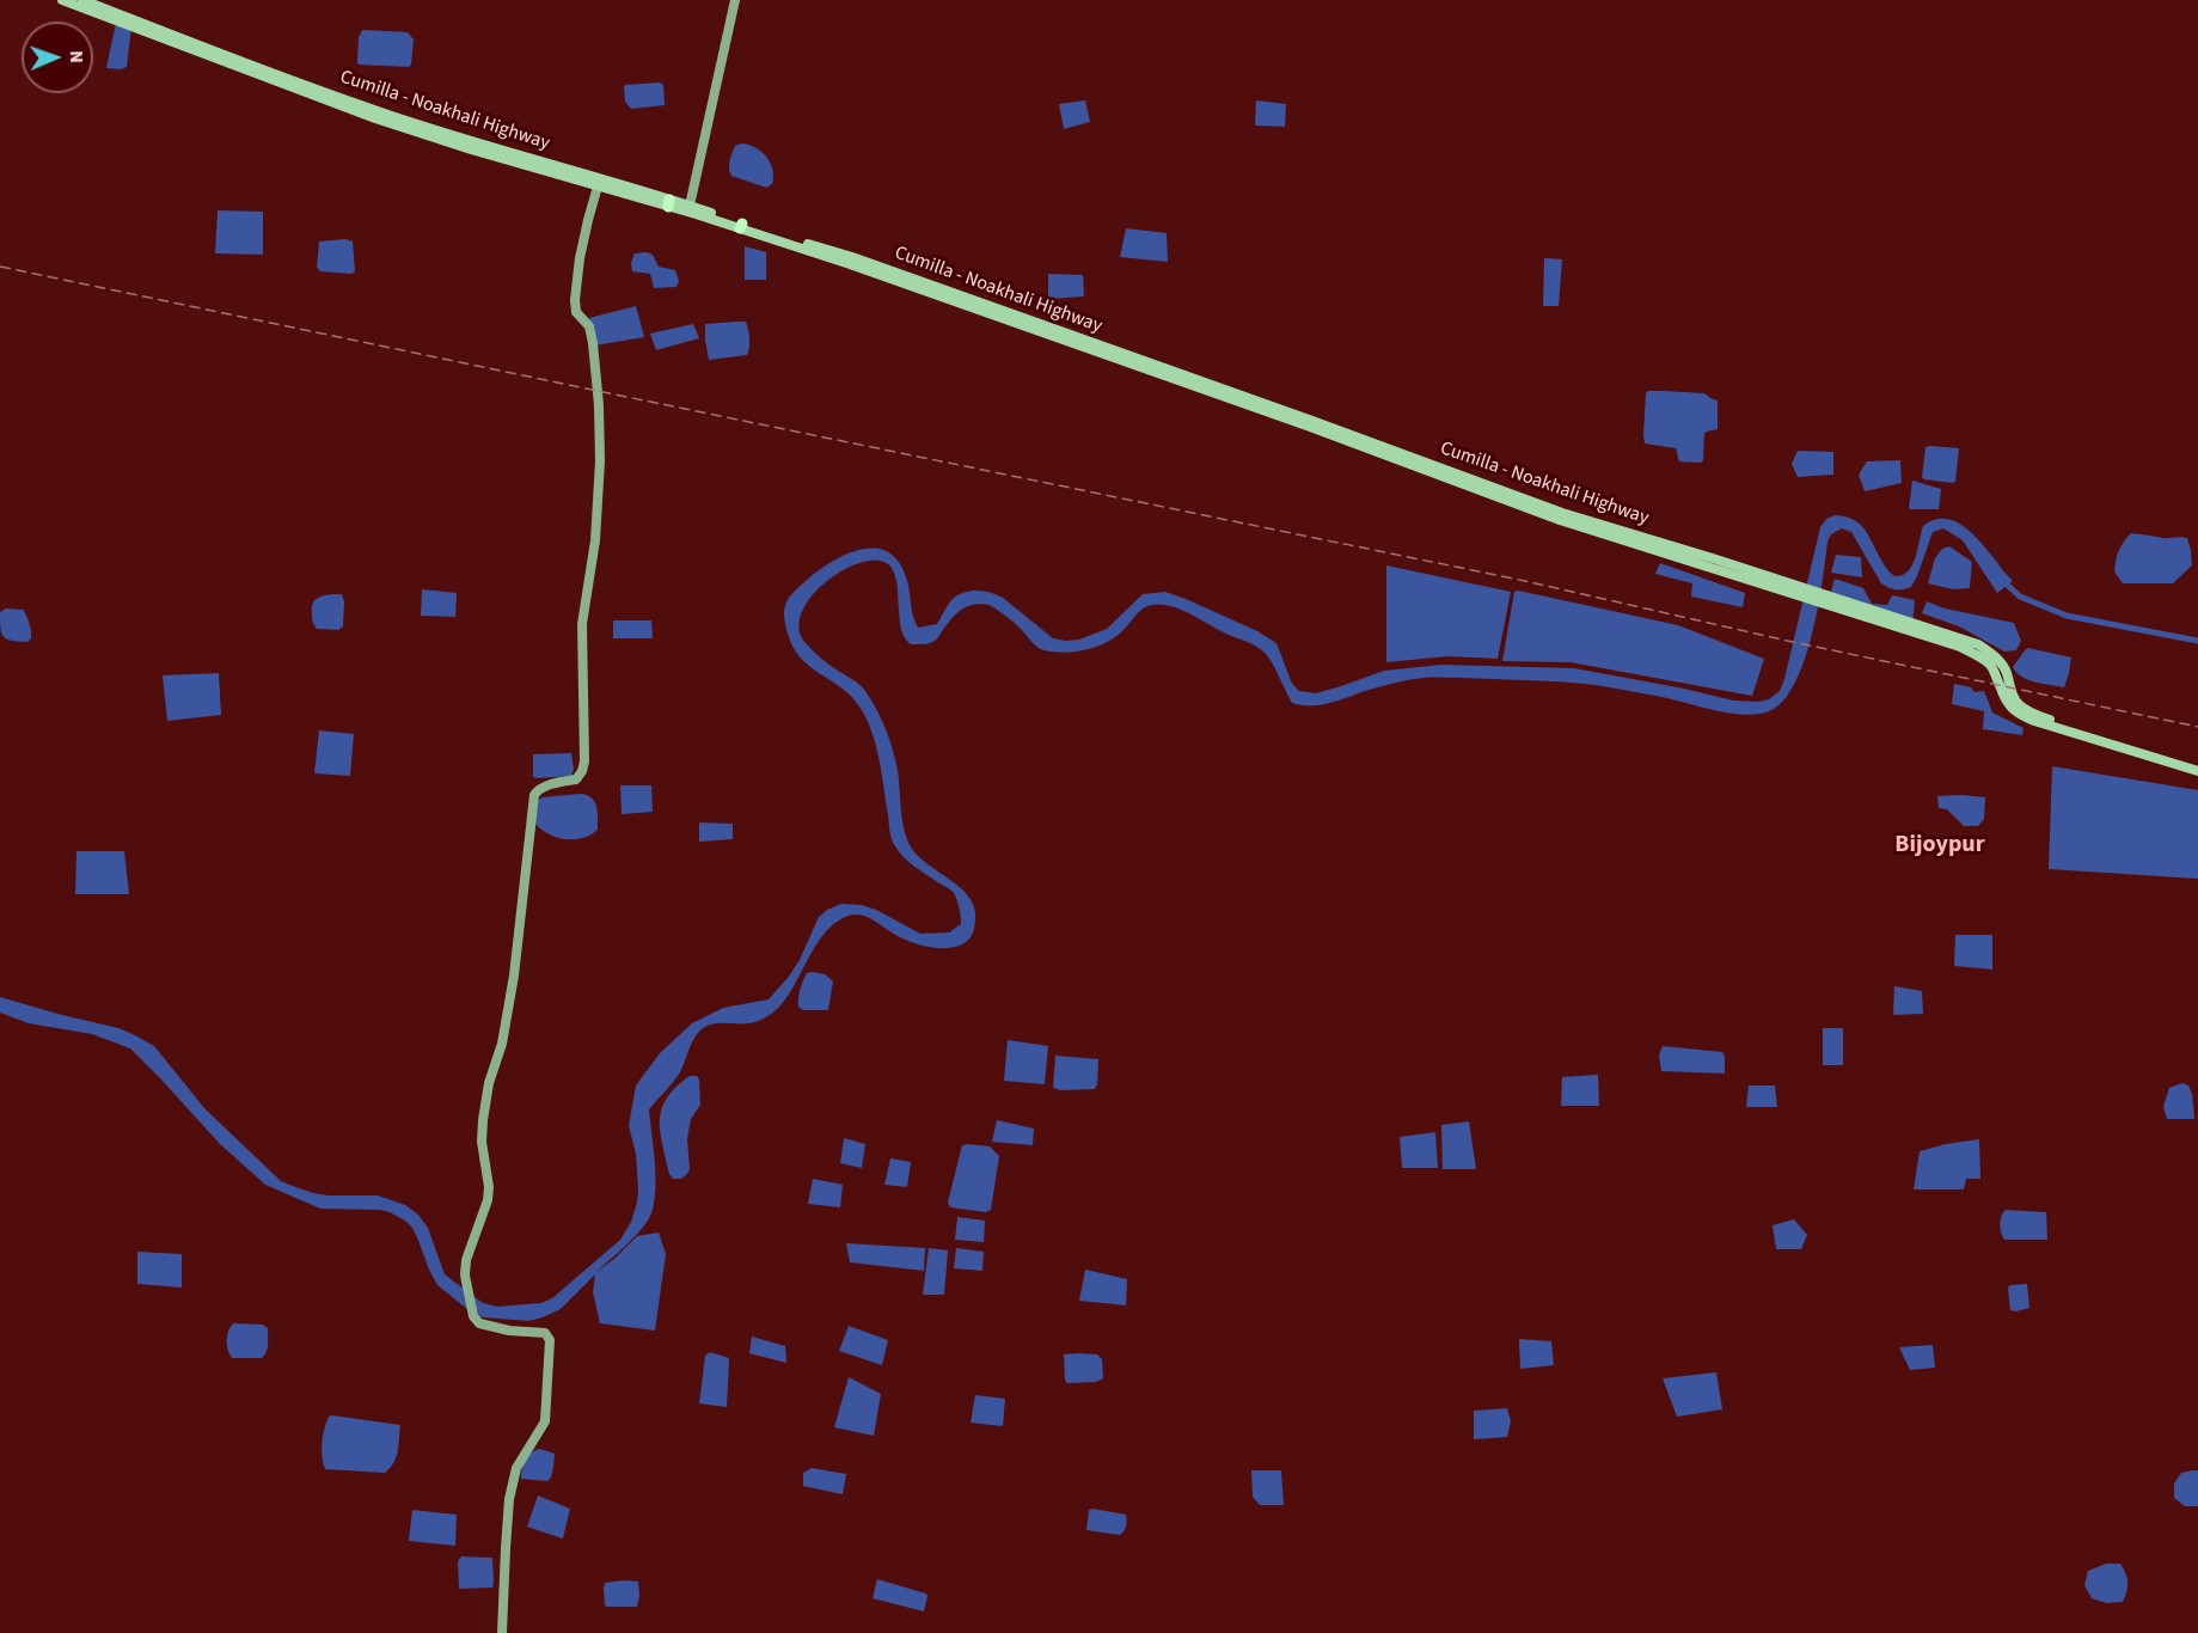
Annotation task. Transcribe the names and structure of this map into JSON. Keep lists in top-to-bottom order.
{
  "streets": {
    "main road": ["Cumilla - Noakhali Highway"]
  },
  "districts": ["Bijoypur"],
  "north": "right"
}
